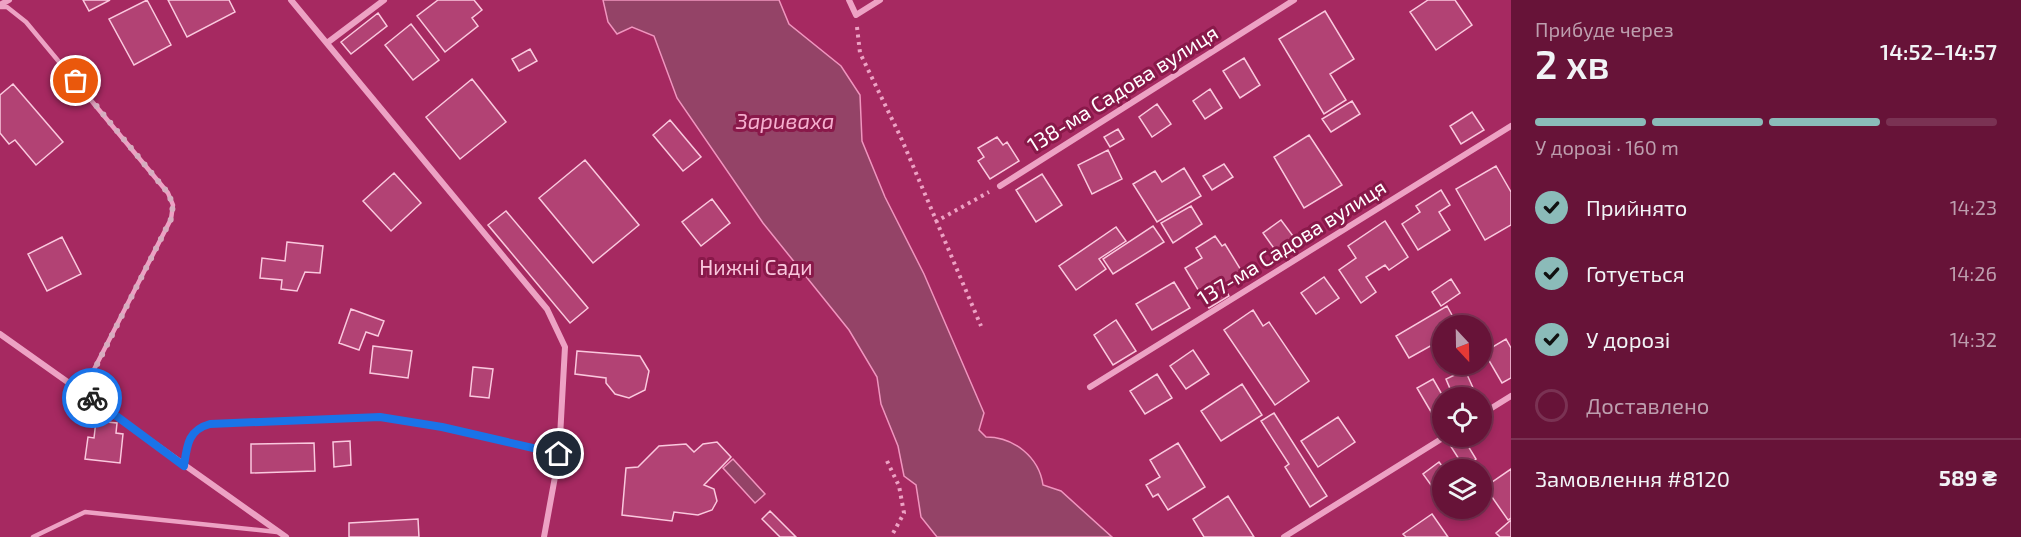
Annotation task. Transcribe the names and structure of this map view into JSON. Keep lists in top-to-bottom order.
{
  "streets": {
    "street": ["138-ма Садова вулиця", "137-ма Садова вулиця"]
  },
  "water": ["Зариваха"],
  "parks": ["Нижні Сади"],
  "north": "bottom",
  "page": {
    "heading": ["2 хв", "Прибуде через", "14:52–14:57"],
    "panel": ["Замовлення #8120", "589 ₴"],
    "bar": "У дорозі · 160 m",
    "list": [
      ["Прийнято", "14:23"],
      ["Готується", "14:26"],
      ["У дорозі", "14:32"],
      "Доставлено"
    ]
  }
}
